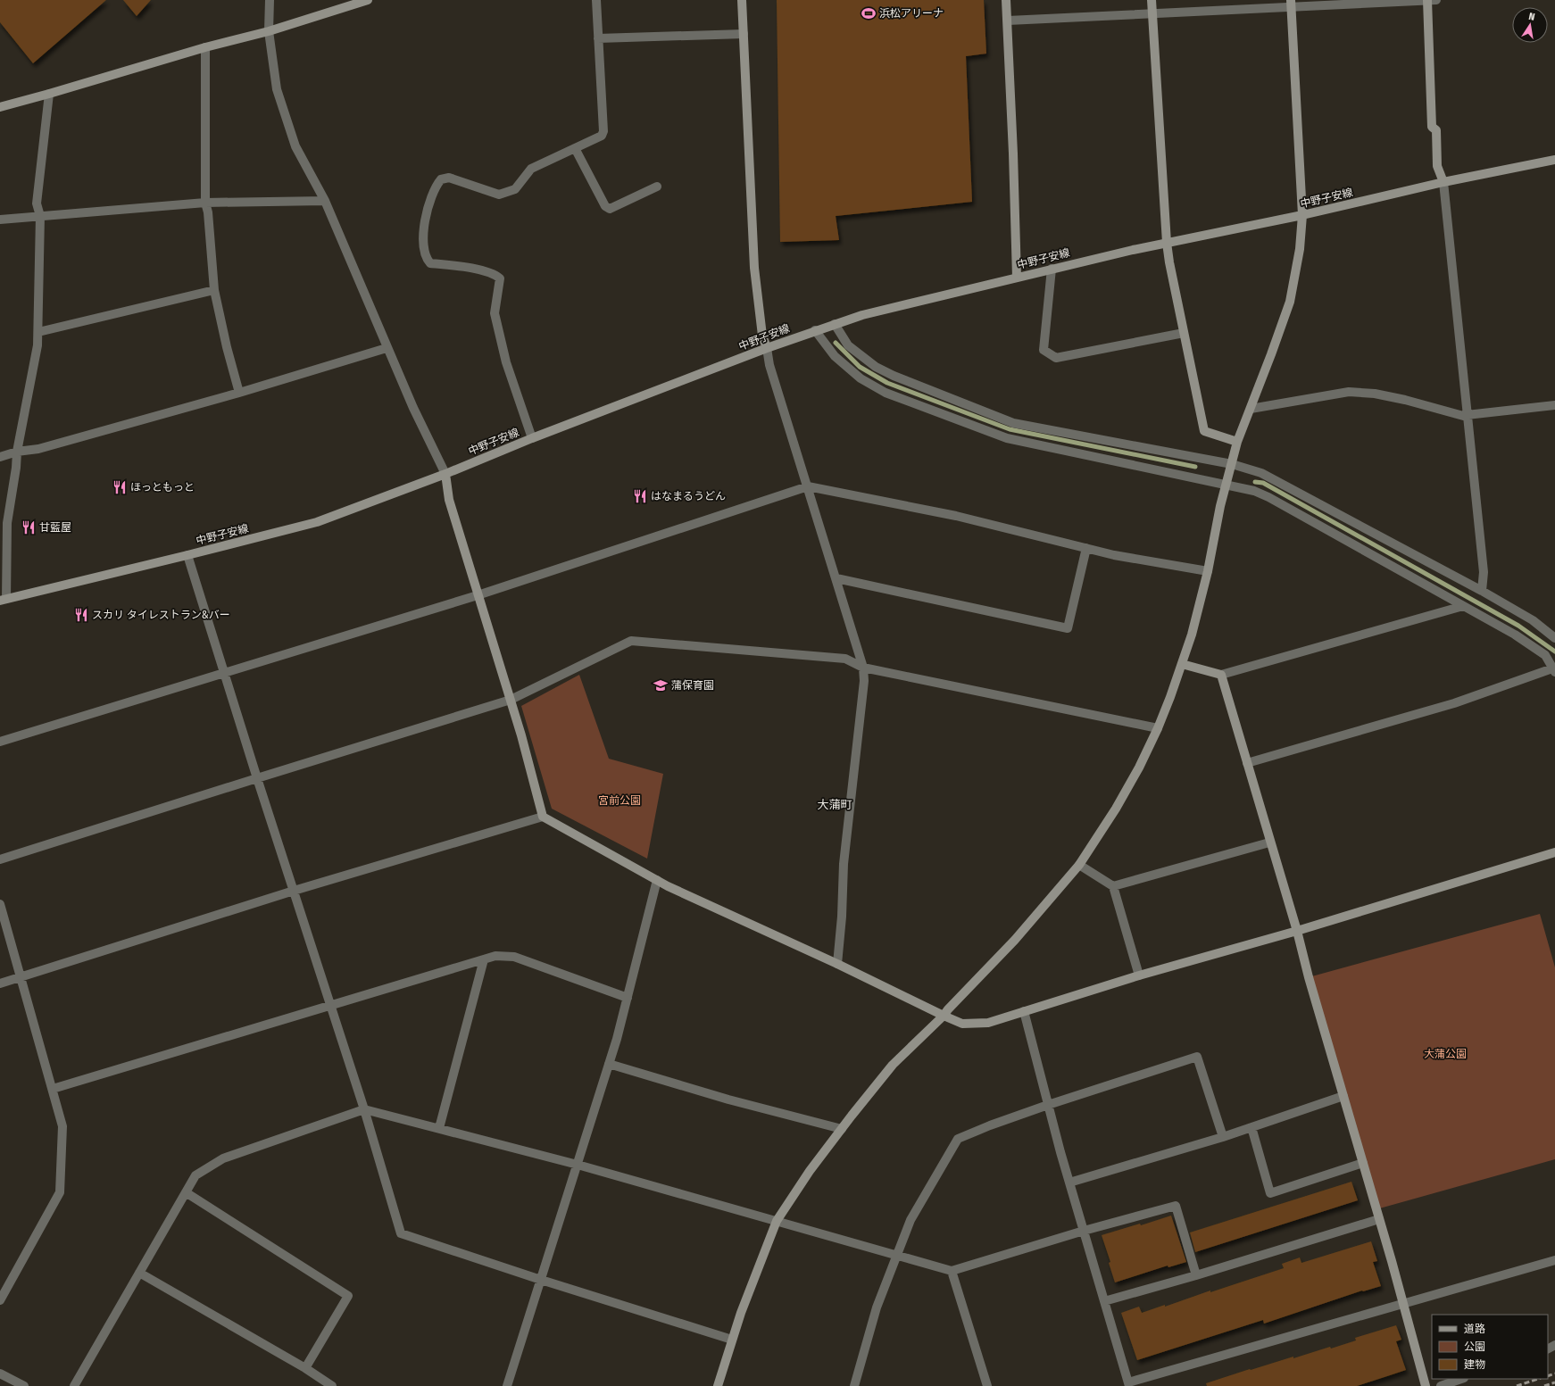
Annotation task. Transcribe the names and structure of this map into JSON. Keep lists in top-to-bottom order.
{
  "streets": {
    "street": ["中野子安線"]
  },
  "districts": ["大蒲町"],
  "parks": ["宮前公園", "大蒲公園"],
  "places": {
    "sports": ["浜松アリーナ"],
    "restaurant": [
      "ほっともっと",
      "はなまるうどん",
      "甘藍屋",
      "スカリ タイレストラン&バー"
    ],
    "school or university": ["蒲保育園"]
  },
  "legend": ["道路", "公園", "建物"],
  "north": "top"
}
